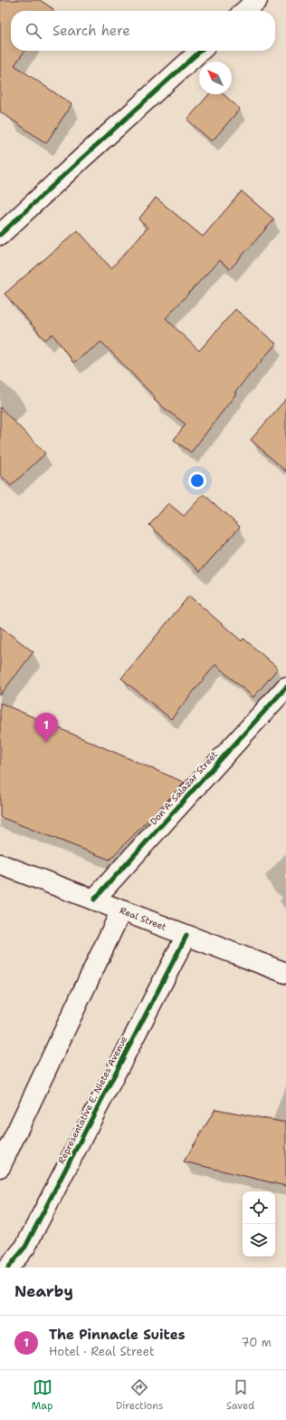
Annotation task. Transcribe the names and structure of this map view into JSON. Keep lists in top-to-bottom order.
{
  "streets": {
    "street": ["Don A. Salazar Street", "Real Street", "Representative E. Nietes Avenue"]
  },
  "crossings": [
    ["Don A. Salazar Street", "Real Street"],
    ["Real Street", "Representative E. Nietes Avenue"]
  ],
  "north": "top left",
  "page": {
    "search": "Search here",
    "pins": "1",
    "heading": "Nearby",
    "list": [
      {
        "mark": "1",
        "name": "The Pinnacle Suites",
        "note": "Hotel · Real Street",
        "value": "70 m"
      }
    ],
    "nav": ["Map", "Directions", "Saved"]
  }
}
